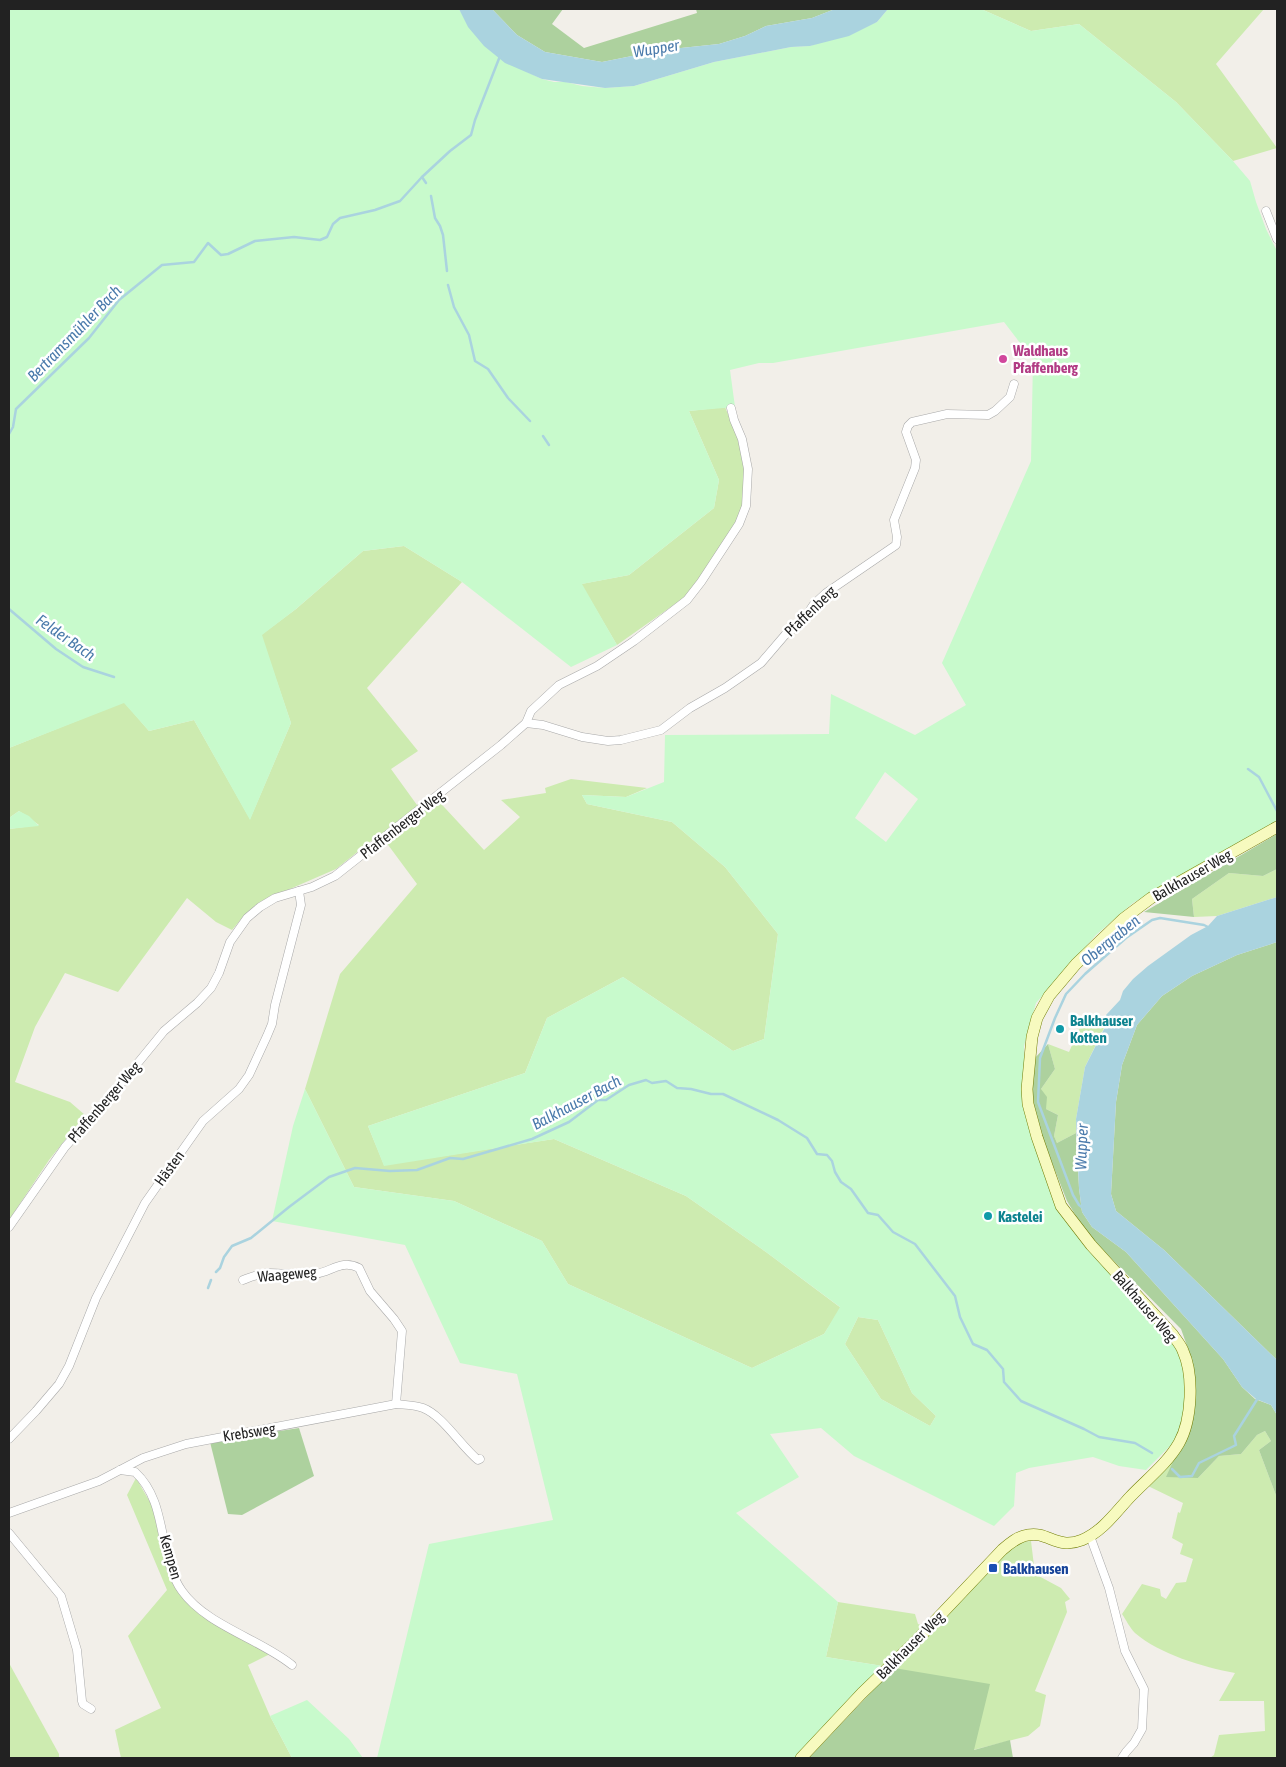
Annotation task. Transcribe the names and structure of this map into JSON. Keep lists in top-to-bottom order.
{
  "streets": {
    "main road": ["Balkhauser Weg"],
    "street": [
      "Pfaffenberg",
      "Pfaffenberger Weg",
      "Hästen",
      "Waageweg",
      "Krebsweg",
      "Kempen"
    ]
  },
  "crossings": [
    ["Pfaffenberg", "Pfaffenberger Weg"],
    ["Pfaffenberger Weg", "Hästen"],
    ["Waageweg", "Krebsweg"],
    ["Krebsweg", "Kempen"]
  ],
  "water": [
    "Wupper",
    "Bertramsmühler Bach",
    "Felder Bach",
    "Obergraben",
    "Balkhauser Bach"
  ],
  "places": {
    "other": ["Waldhaus Pfaffenberg", "Balkhauser Kotten", "Kastelei"],
    "transit": ["Balkhausen"]
  }
}
